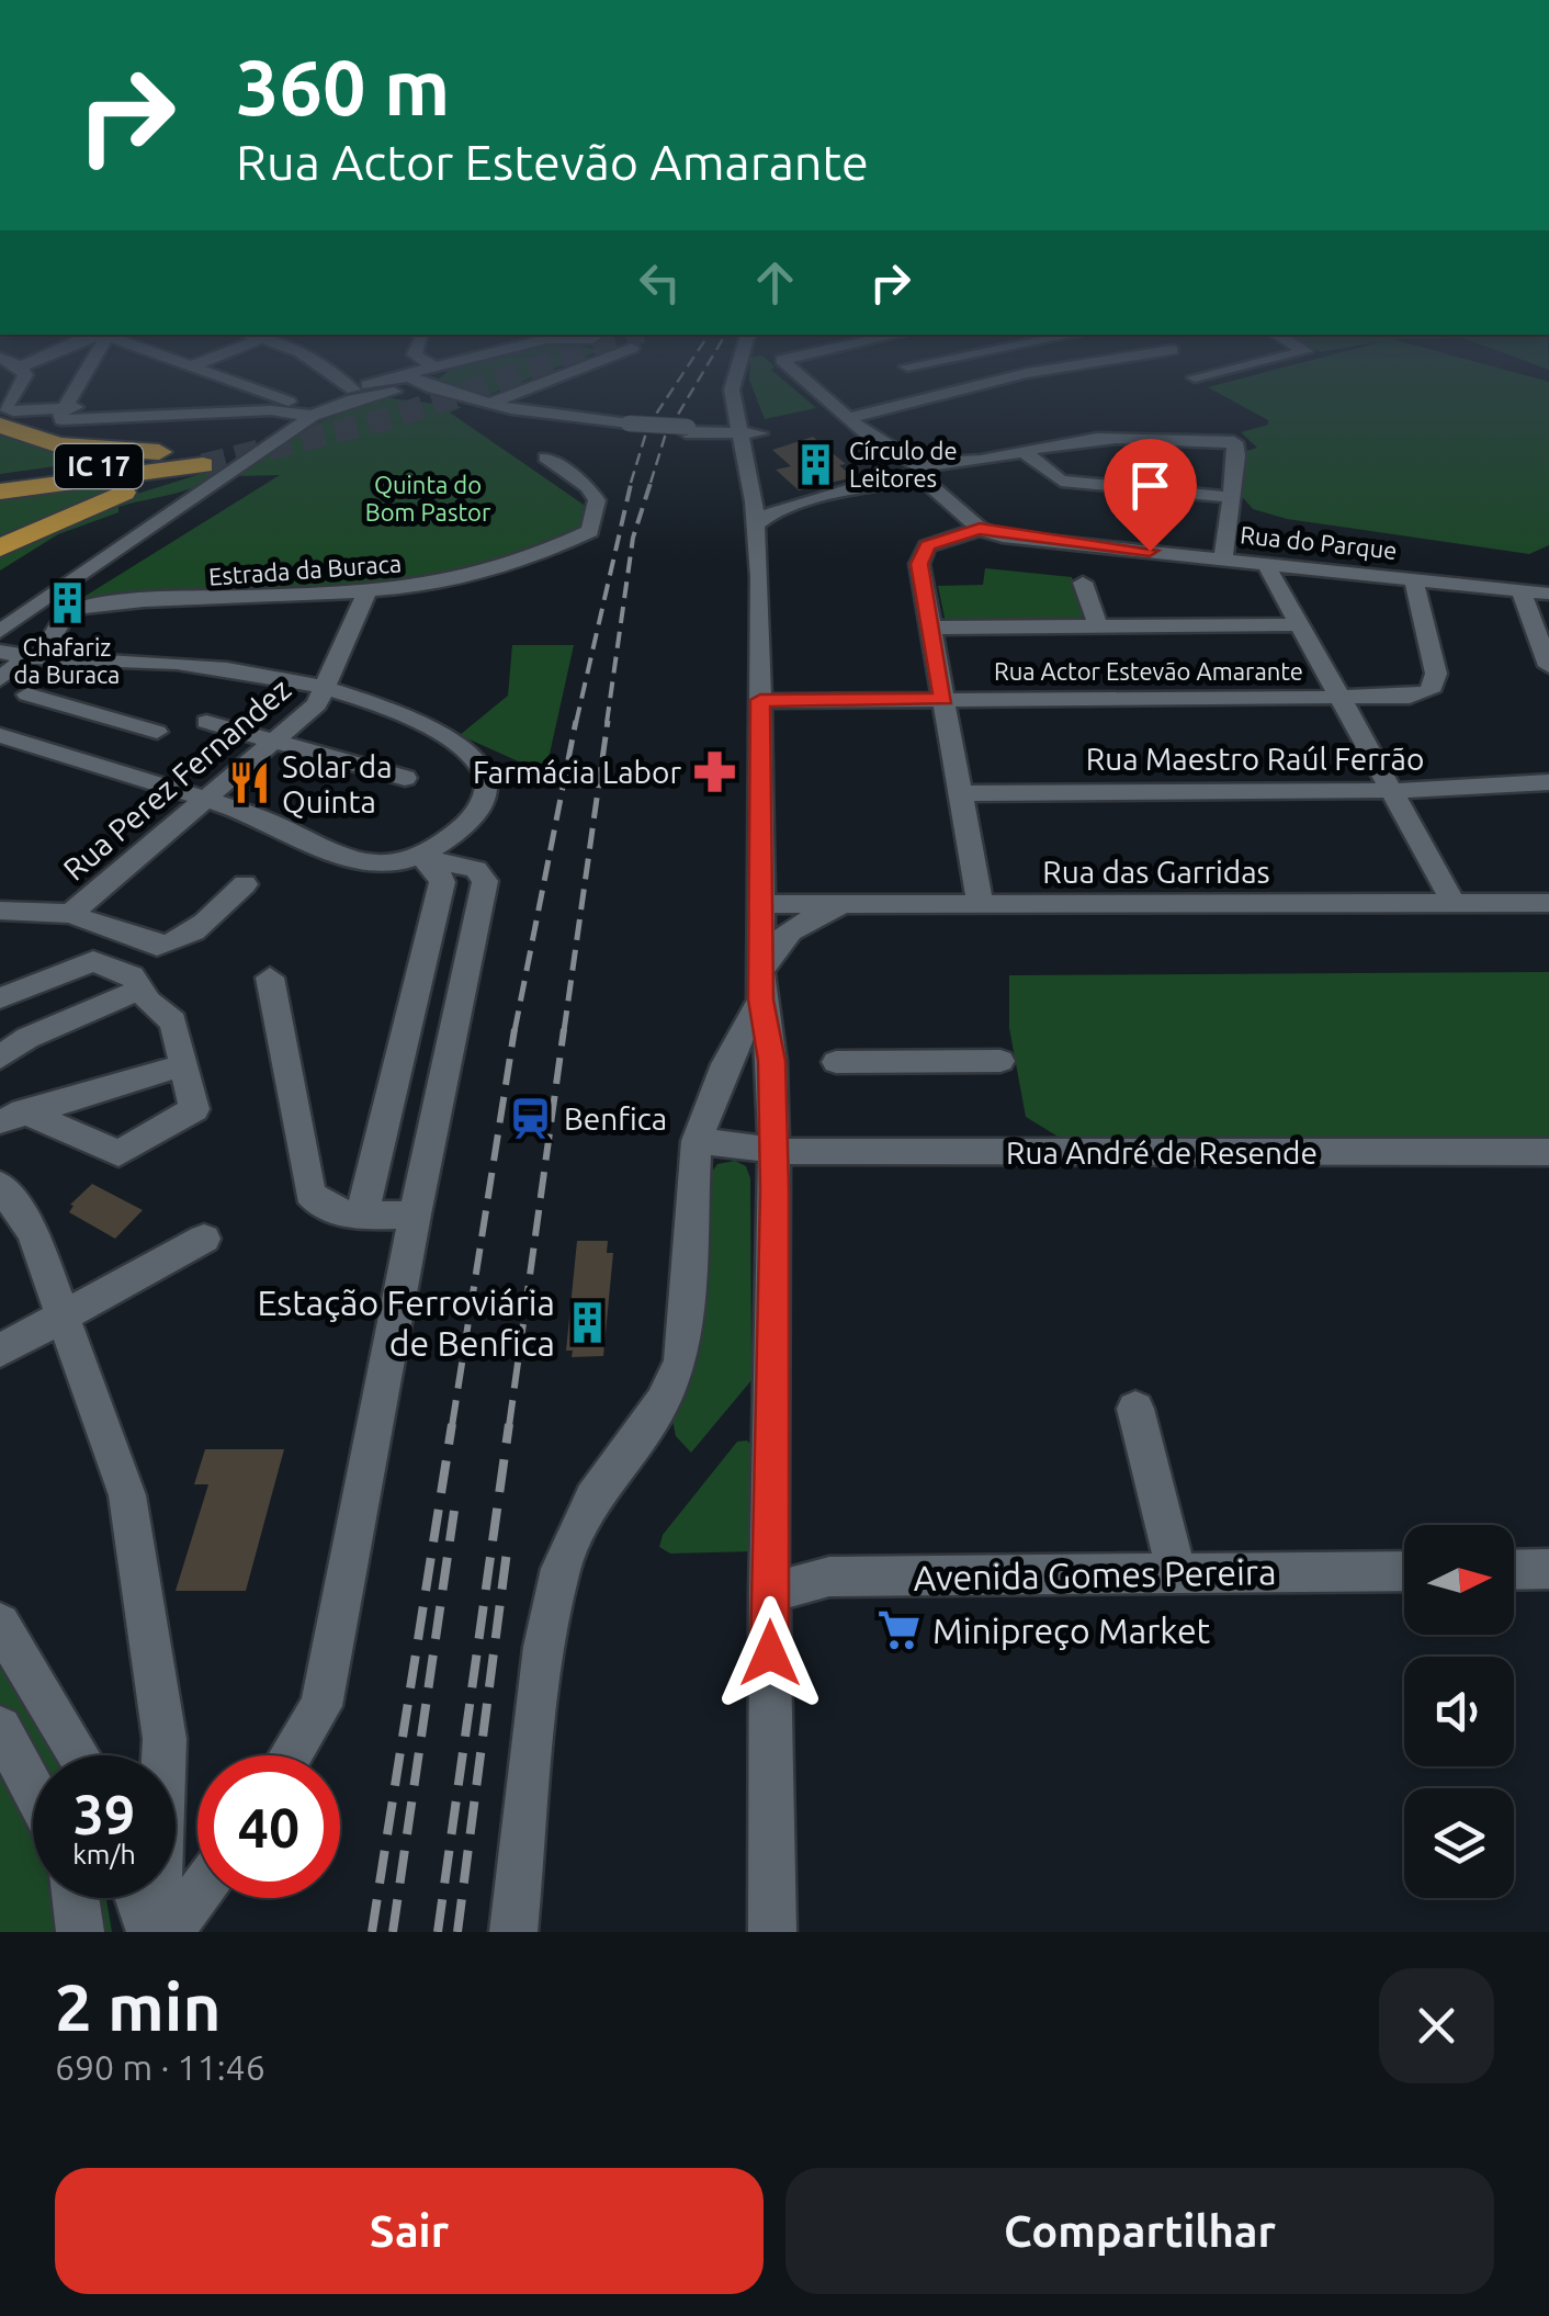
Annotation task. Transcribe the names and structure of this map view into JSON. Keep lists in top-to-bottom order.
{
  "streets": {
    "highway": ["IC 17"],
    "street": [
      "Rua do Parque",
      "Estrada da Buraca",
      "Rua Actor Estevão Amarante",
      "Rua Maestro Raúl Ferrão",
      "Rua Perez Fernandez",
      "Rua das Garridas",
      "Rua André de Resende",
      "Avenida Gomes Pereira"
    ]
  },
  "crossings": [
    ["Rua do Parque", "Rua Actor Estevão Amarante"],
    ["Rua do Parque", "Rua Maestro Raúl Ferrão"],
    ["Rua do Parque", "Rua das Garridas"]
  ],
  "parks": ["Quinta do Bom Pastor"],
  "places": {
    "building": ["Círculo de Leitores", "Chafariz da Buraca", "Estação Ferroviária de Benfica"],
    "pharmacy": ["Farmácia Labor"],
    "restaurant": ["Solar da Quinta"],
    "station": ["Benfica"],
    "supermarket": ["Minipreço Market"]
  },
  "north": "right",
  "page": {
    "turn": ["360 m", "Rua Actor Estevão Amarante"],
    "speed": "39 km/h",
    "limit": "40",
    "heading": ["2 min", "690 m · 11:46"],
    "buttons": ["Sair", "Compartilhar"]
  }
}
